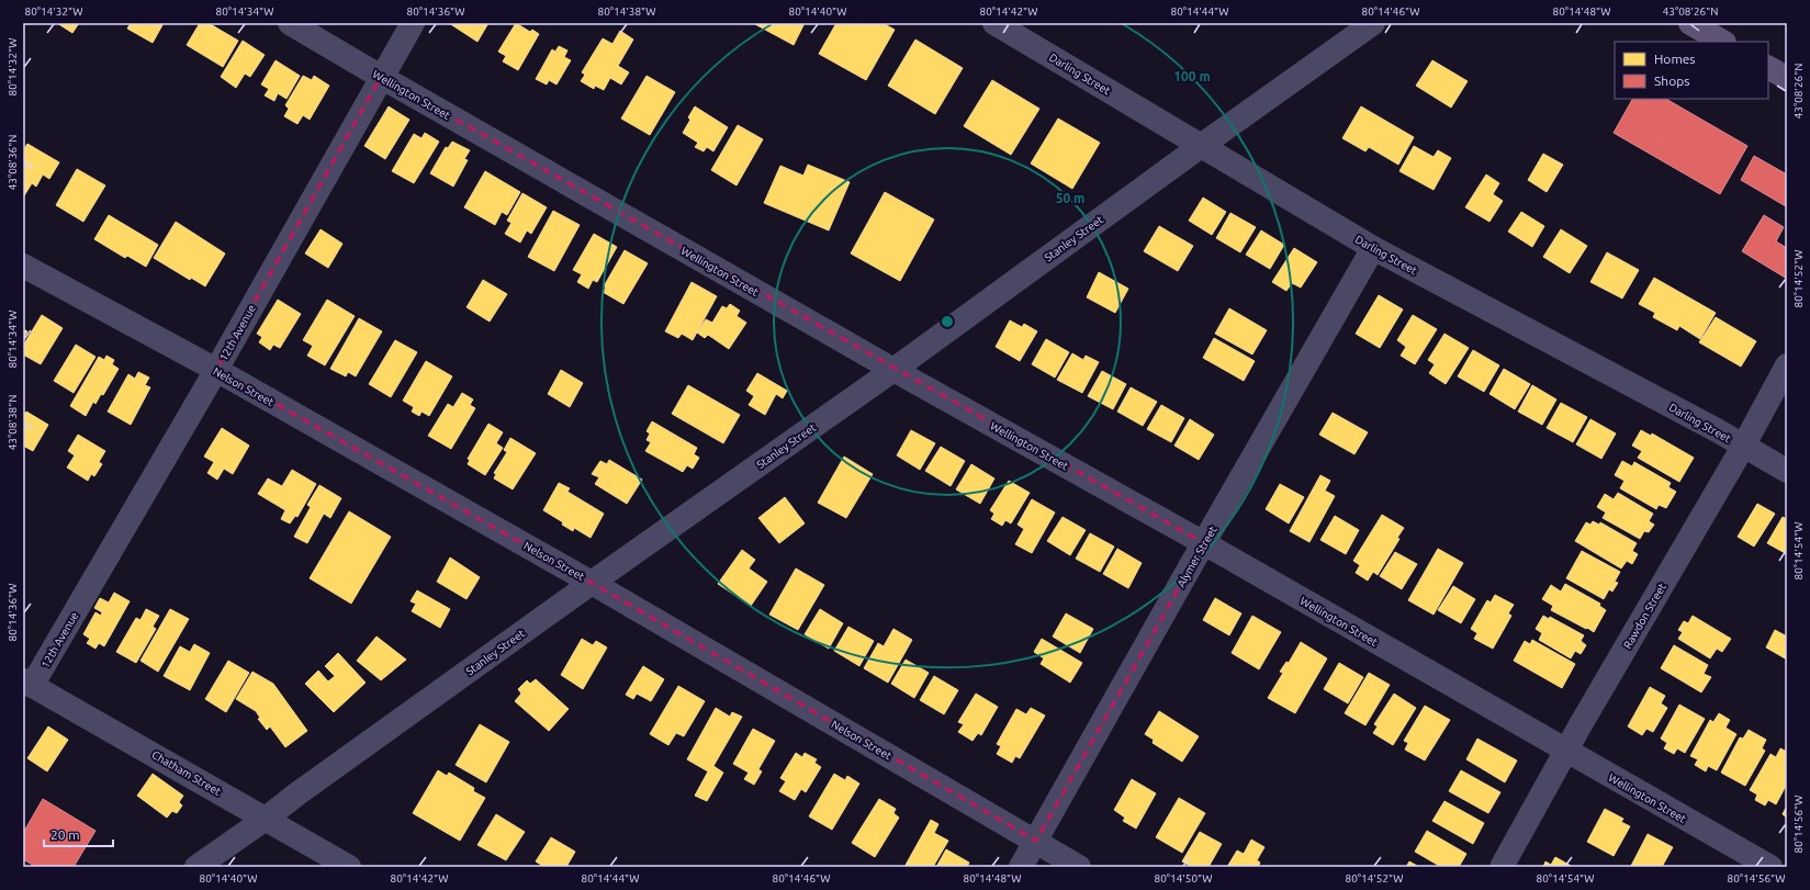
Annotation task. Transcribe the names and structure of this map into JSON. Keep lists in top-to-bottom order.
{
  "streets": {
    "street": [
      "Darling Street",
      "Wellington Street",
      "Stanley Street",
      "12th Avenue",
      "Nelson Street",
      "Alymer Street",
      "Rawdon Street",
      "Chatham Street"
    ]
  },
  "crossings": [
    ["Darling Street", "Stanley Street"],
    ["Darling Street", "Alymer Street"],
    ["Darling Street", "Rawdon Street"],
    ["Wellington Street", "Stanley Street"],
    ["Wellington Street", "12th Avenue"],
    ["Wellington Street", "Alymer Street"],
    ["Wellington Street", "Rawdon Street"],
    ["Stanley Street", "Nelson Street"],
    ["Stanley Street", "Chatham Street"],
    ["12th Avenue", "Nelson Street"],
    ["12th Avenue", "Chatham Street"],
    ["Nelson Street", "Alymer Street"]
  ],
  "legend": ["Homes", "Shops"],
  "scale_bar": "20 m",
  "coordinates": [
    "80°14'32\"W",
    "80°14'34\"W",
    "80°14'36\"W",
    "80°14'38\"W",
    "80°14'40\"W",
    "80°14'42\"W",
    "80°14'44\"W",
    "80°14'46\"W",
    "80°14'48\"W",
    "43°08'26\"N",
    "43°08'36\"N",
    "80°14'52\"W",
    "43°08'38\"N",
    "80°14'54\"W",
    "80°14'56\"W",
    "80°14'50\"W"
  ],
  "rings": ["100 m", "50 m"]
}
